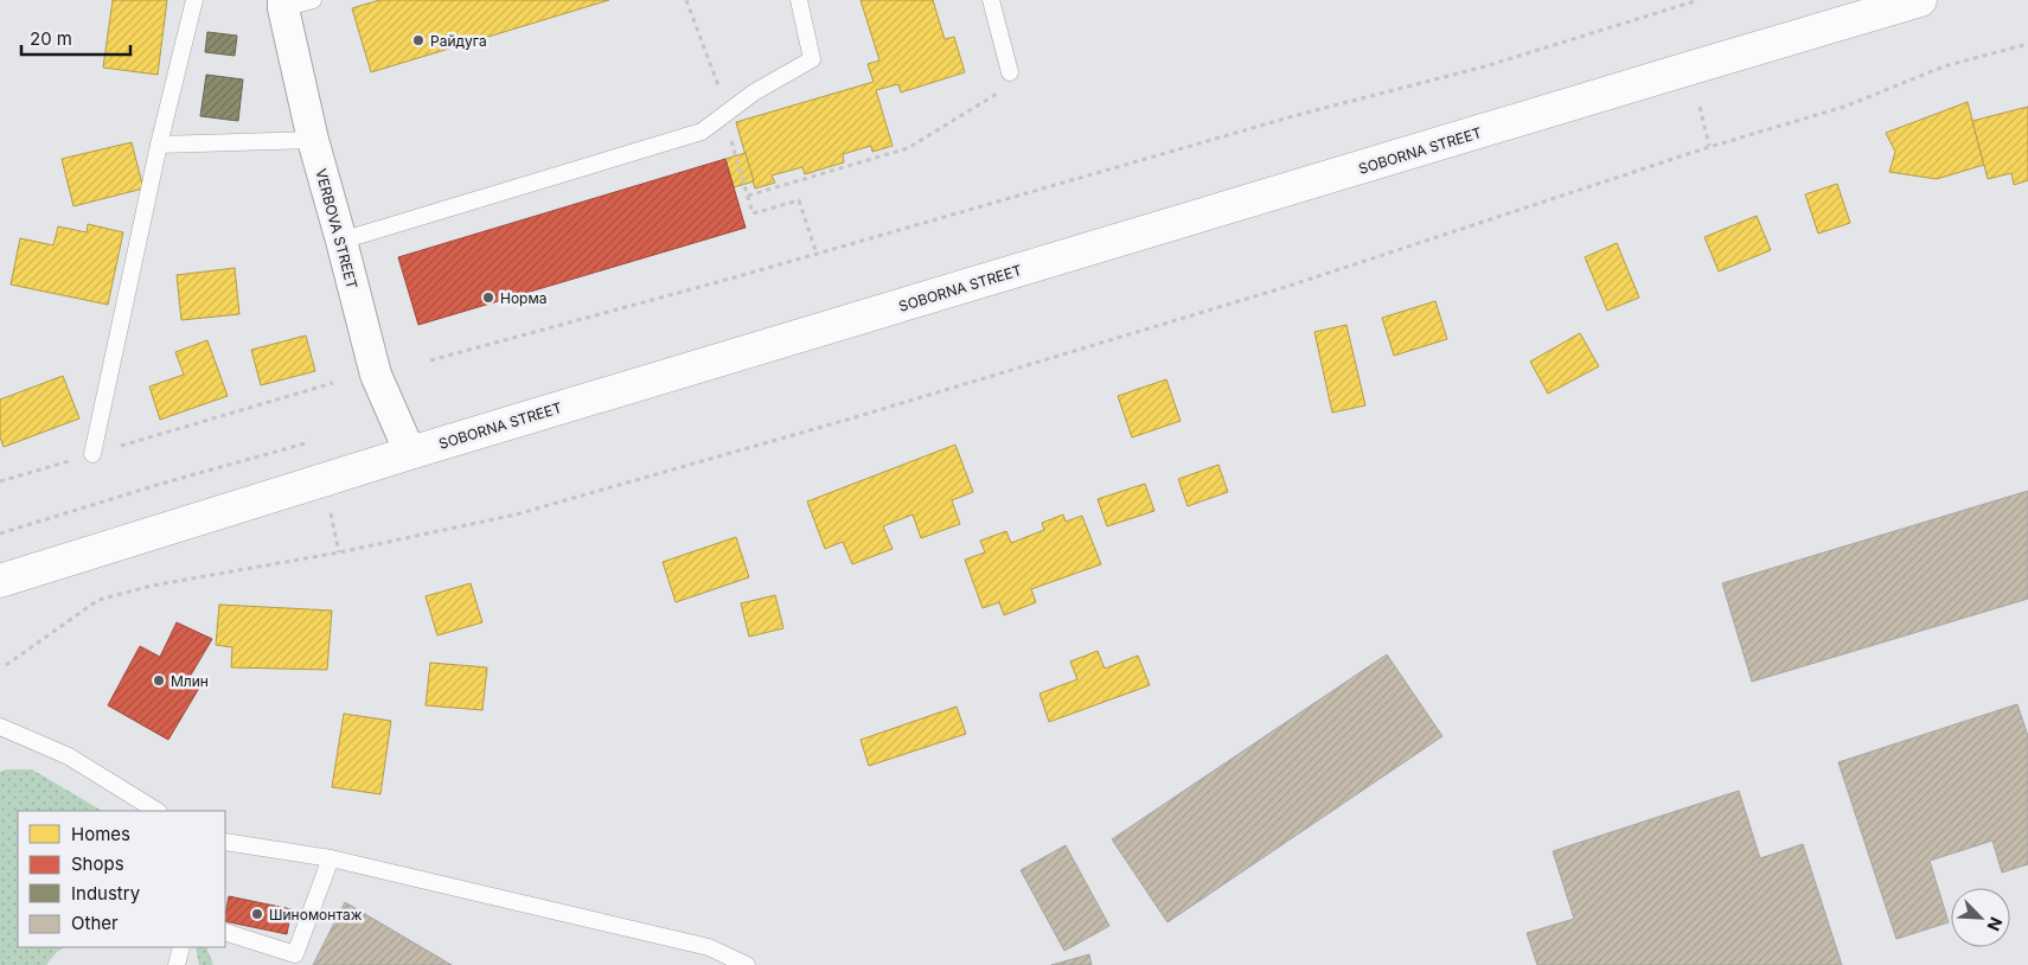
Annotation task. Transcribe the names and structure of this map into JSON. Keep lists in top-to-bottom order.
{
  "streets": {
    "main road": ["SOBORNA STREET"],
    "street": ["VERBOVA STREET"]
  },
  "crossings": [
    ["SOBORNA STREET", "VERBOVA STREET"]
  ],
  "places": [
    "Райдуга",
    "Норма",
    "Млин",
    "Шиномонтаж"
  ],
  "legend": [
    "Homes",
    "Shops",
    "Industry",
    "Other"
  ],
  "scale_bar": "20 m",
  "north": "bottom right"
}
